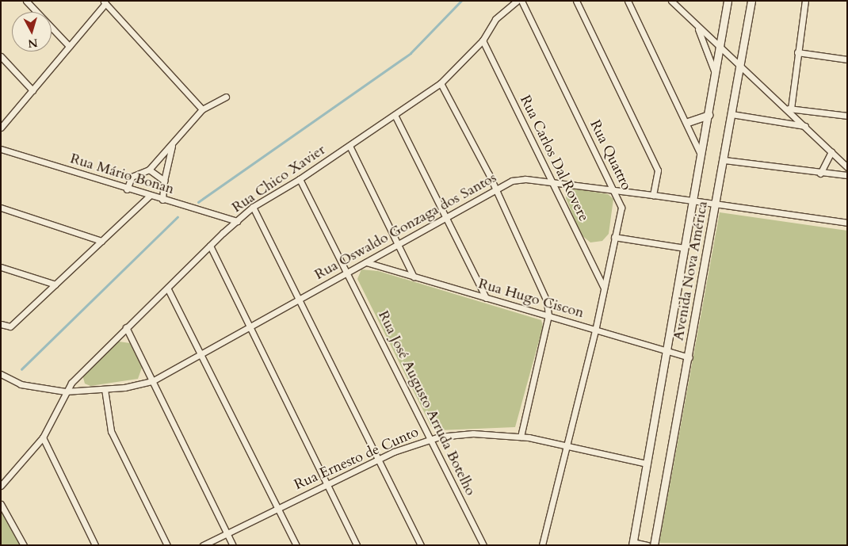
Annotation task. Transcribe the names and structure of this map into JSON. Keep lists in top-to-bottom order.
{
  "streets": {
    "street": [
      "Rua Quattro",
      "Rua Carlos Dal Rovere",
      "Rua Mário Bonan",
      "Rua Chico Xavier",
      "Rua Oswaldo Gonzaga dos Santos",
      "Avenida Nova América",
      "Rua Hugo Ciscon",
      "Rua José Augusto Arruda Botelho",
      "Rua Ernesto de Cunto"
    ]
  },
  "crossings": [
    ["Rua Quattro", "Rua Carlos Dal Rovere"],
    ["Rua Quattro", "Rua Oswaldo Gonzaga dos Santos"],
    ["Rua Quattro", "Rua Hugo Ciscon"],
    ["Rua Quattro", "Rua Ernesto de Cunto"],
    ["Rua Carlos Dal Rovere", "Rua Chico Xavier"],
    ["Rua Carlos Dal Rovere", "Rua Oswaldo Gonzaga dos Santos"],
    ["Rua Mário Bonan", "Rua Chico Xavier"],
    ["Rua Chico Xavier", "Rua Oswaldo Gonzaga dos Santos"],
    ["Rua Chico Xavier", "Rua José Augusto Arruda Botelho"],
    ["Rua Oswaldo Gonzaga dos Santos", "Avenida Nova América"],
    ["Rua Oswaldo Gonzaga dos Santos", "Rua Hugo Ciscon"],
    ["Rua Oswaldo Gonzaga dos Santos", "Rua José Augusto Arruda Botelho"],
    ["Avenida Nova América", "Rua Hugo Ciscon"],
    ["Avenida Nova América", "Rua Ernesto de Cunto"],
    ["Rua José Augusto Arruda Botelho", "Rua Ernesto de Cunto"]
  ],
  "north": "bottom"
}
